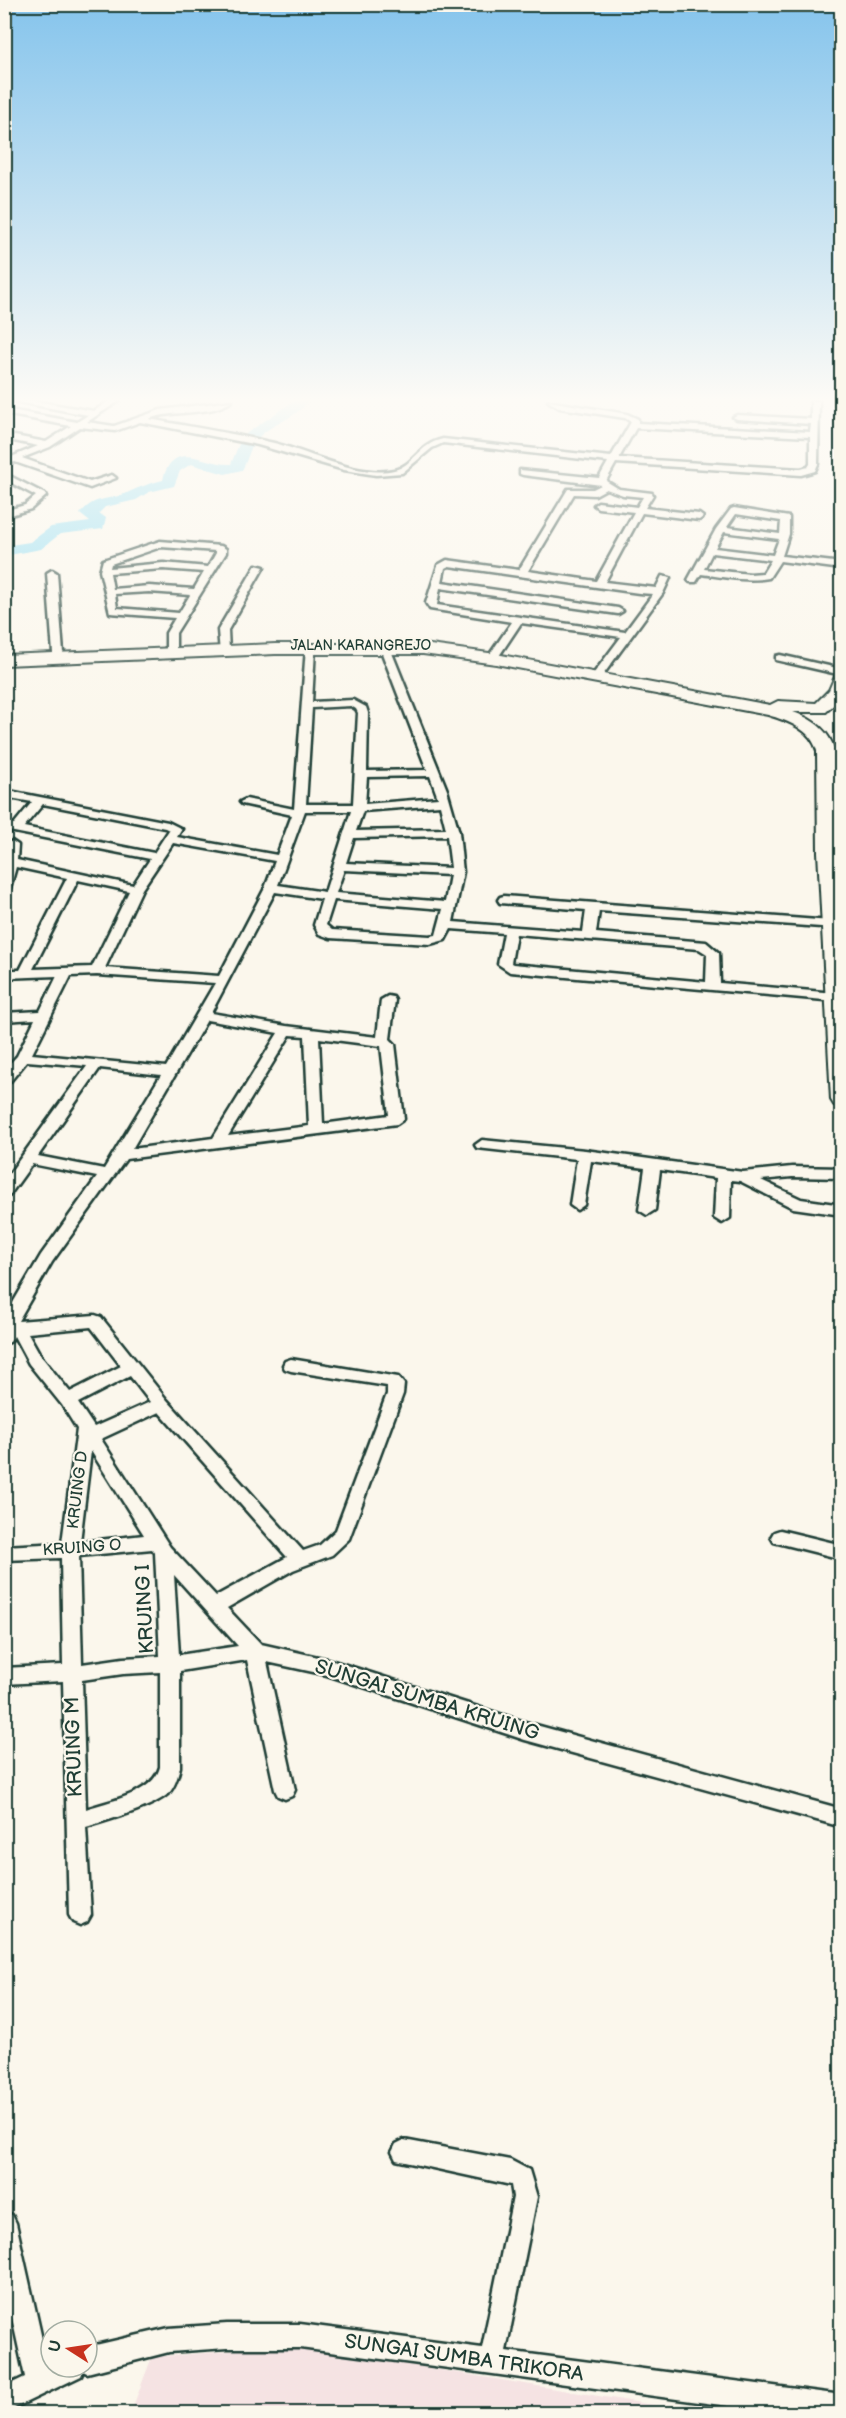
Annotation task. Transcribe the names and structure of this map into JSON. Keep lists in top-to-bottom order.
{
  "streets": {
    "main road": ["JALAN KARANGREJO"],
    "street": [
      "KRUING D",
      "KRUING O",
      "KRUING I",
      "SUNGAI SUMBA KRUING",
      "KRUING M",
      "SUNGAI SUMBA TRIKORA"
    ]
  },
  "crossings": [
    ["KRUING D", "KRUING O"],
    ["KRUING D", "SUNGAI SUMBA KRUING"],
    ["KRUING D", "KRUING M"],
    ["KRUING O", "KRUING I"],
    ["KRUING I", "SUNGAI SUMBA KRUING"],
    ["KRUING I", "KRUING M"],
    ["SUNGAI SUMBA KRUING", "KRUING M"]
  ],
  "north": "left"
}
